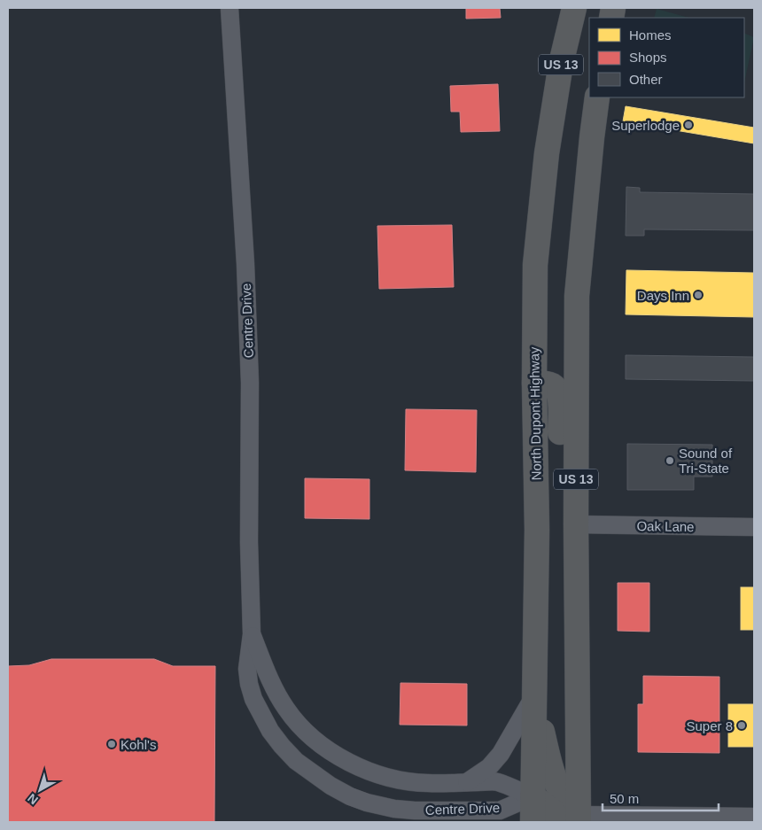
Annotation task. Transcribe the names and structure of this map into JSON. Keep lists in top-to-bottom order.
{
  "streets": {
    "highway": ["US 13", "North Dupont Highway"],
    "street": ["Centre Drive", "Oak Lane"]
  },
  "crossings": [
    ["US 13", "Oak Lane"],
    ["Centre Drive", "North Dupont Highway"]
  ],
  "places": [
    "Superlodge",
    "Days Inn",
    "Sound of Tri-State",
    "Super 8",
    "Kohl's"
  ],
  "legend": ["Homes", "Shops", "Other"],
  "scale_bar": "50 m",
  "north": "bottom left"
}
